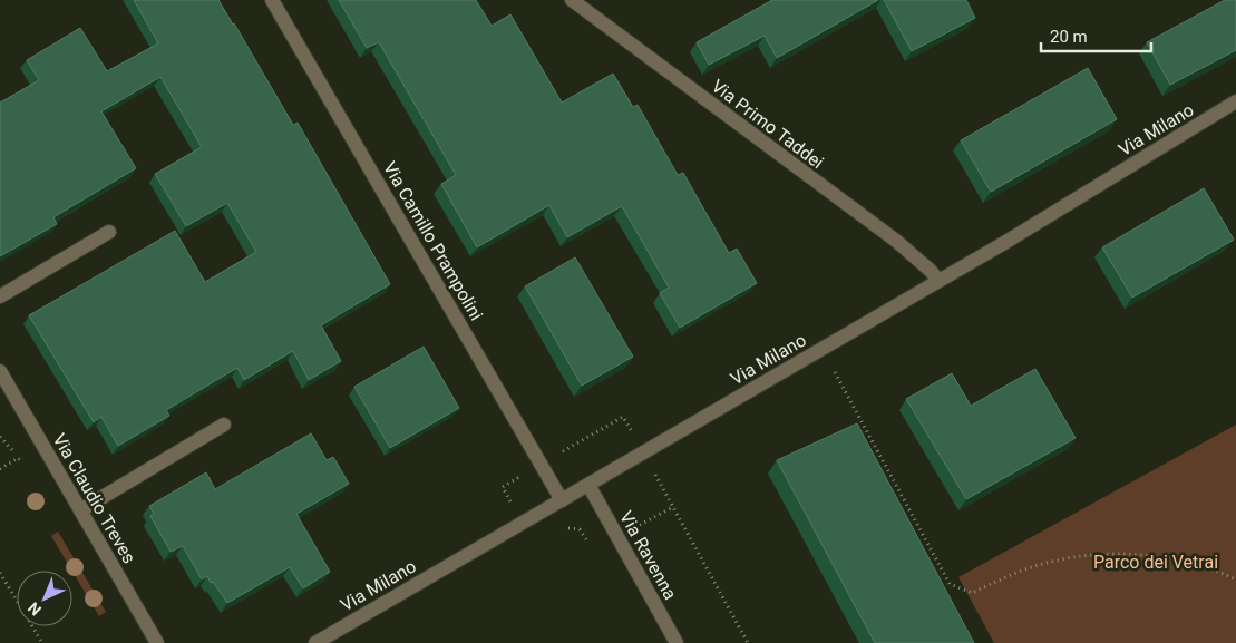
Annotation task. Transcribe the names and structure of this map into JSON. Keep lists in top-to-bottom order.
{
  "streets": {
    "street": [
      "Via Primo Taddei",
      "Via Milano",
      "Via Camillo Prampolini",
      "Via Claudio Treves",
      "Via Ravenna"
    ]
  },
  "crossings": [
    ["Via Primo Taddei", "Via Milano"],
    ["Via Milano", "Via Camillo Prampolini"],
    ["Via Milano", "Via Ravenna"]
  ],
  "parks": ["Parco dei Vetrai"],
  "scale_bar": "20 m",
  "north": "bottom left"
}
